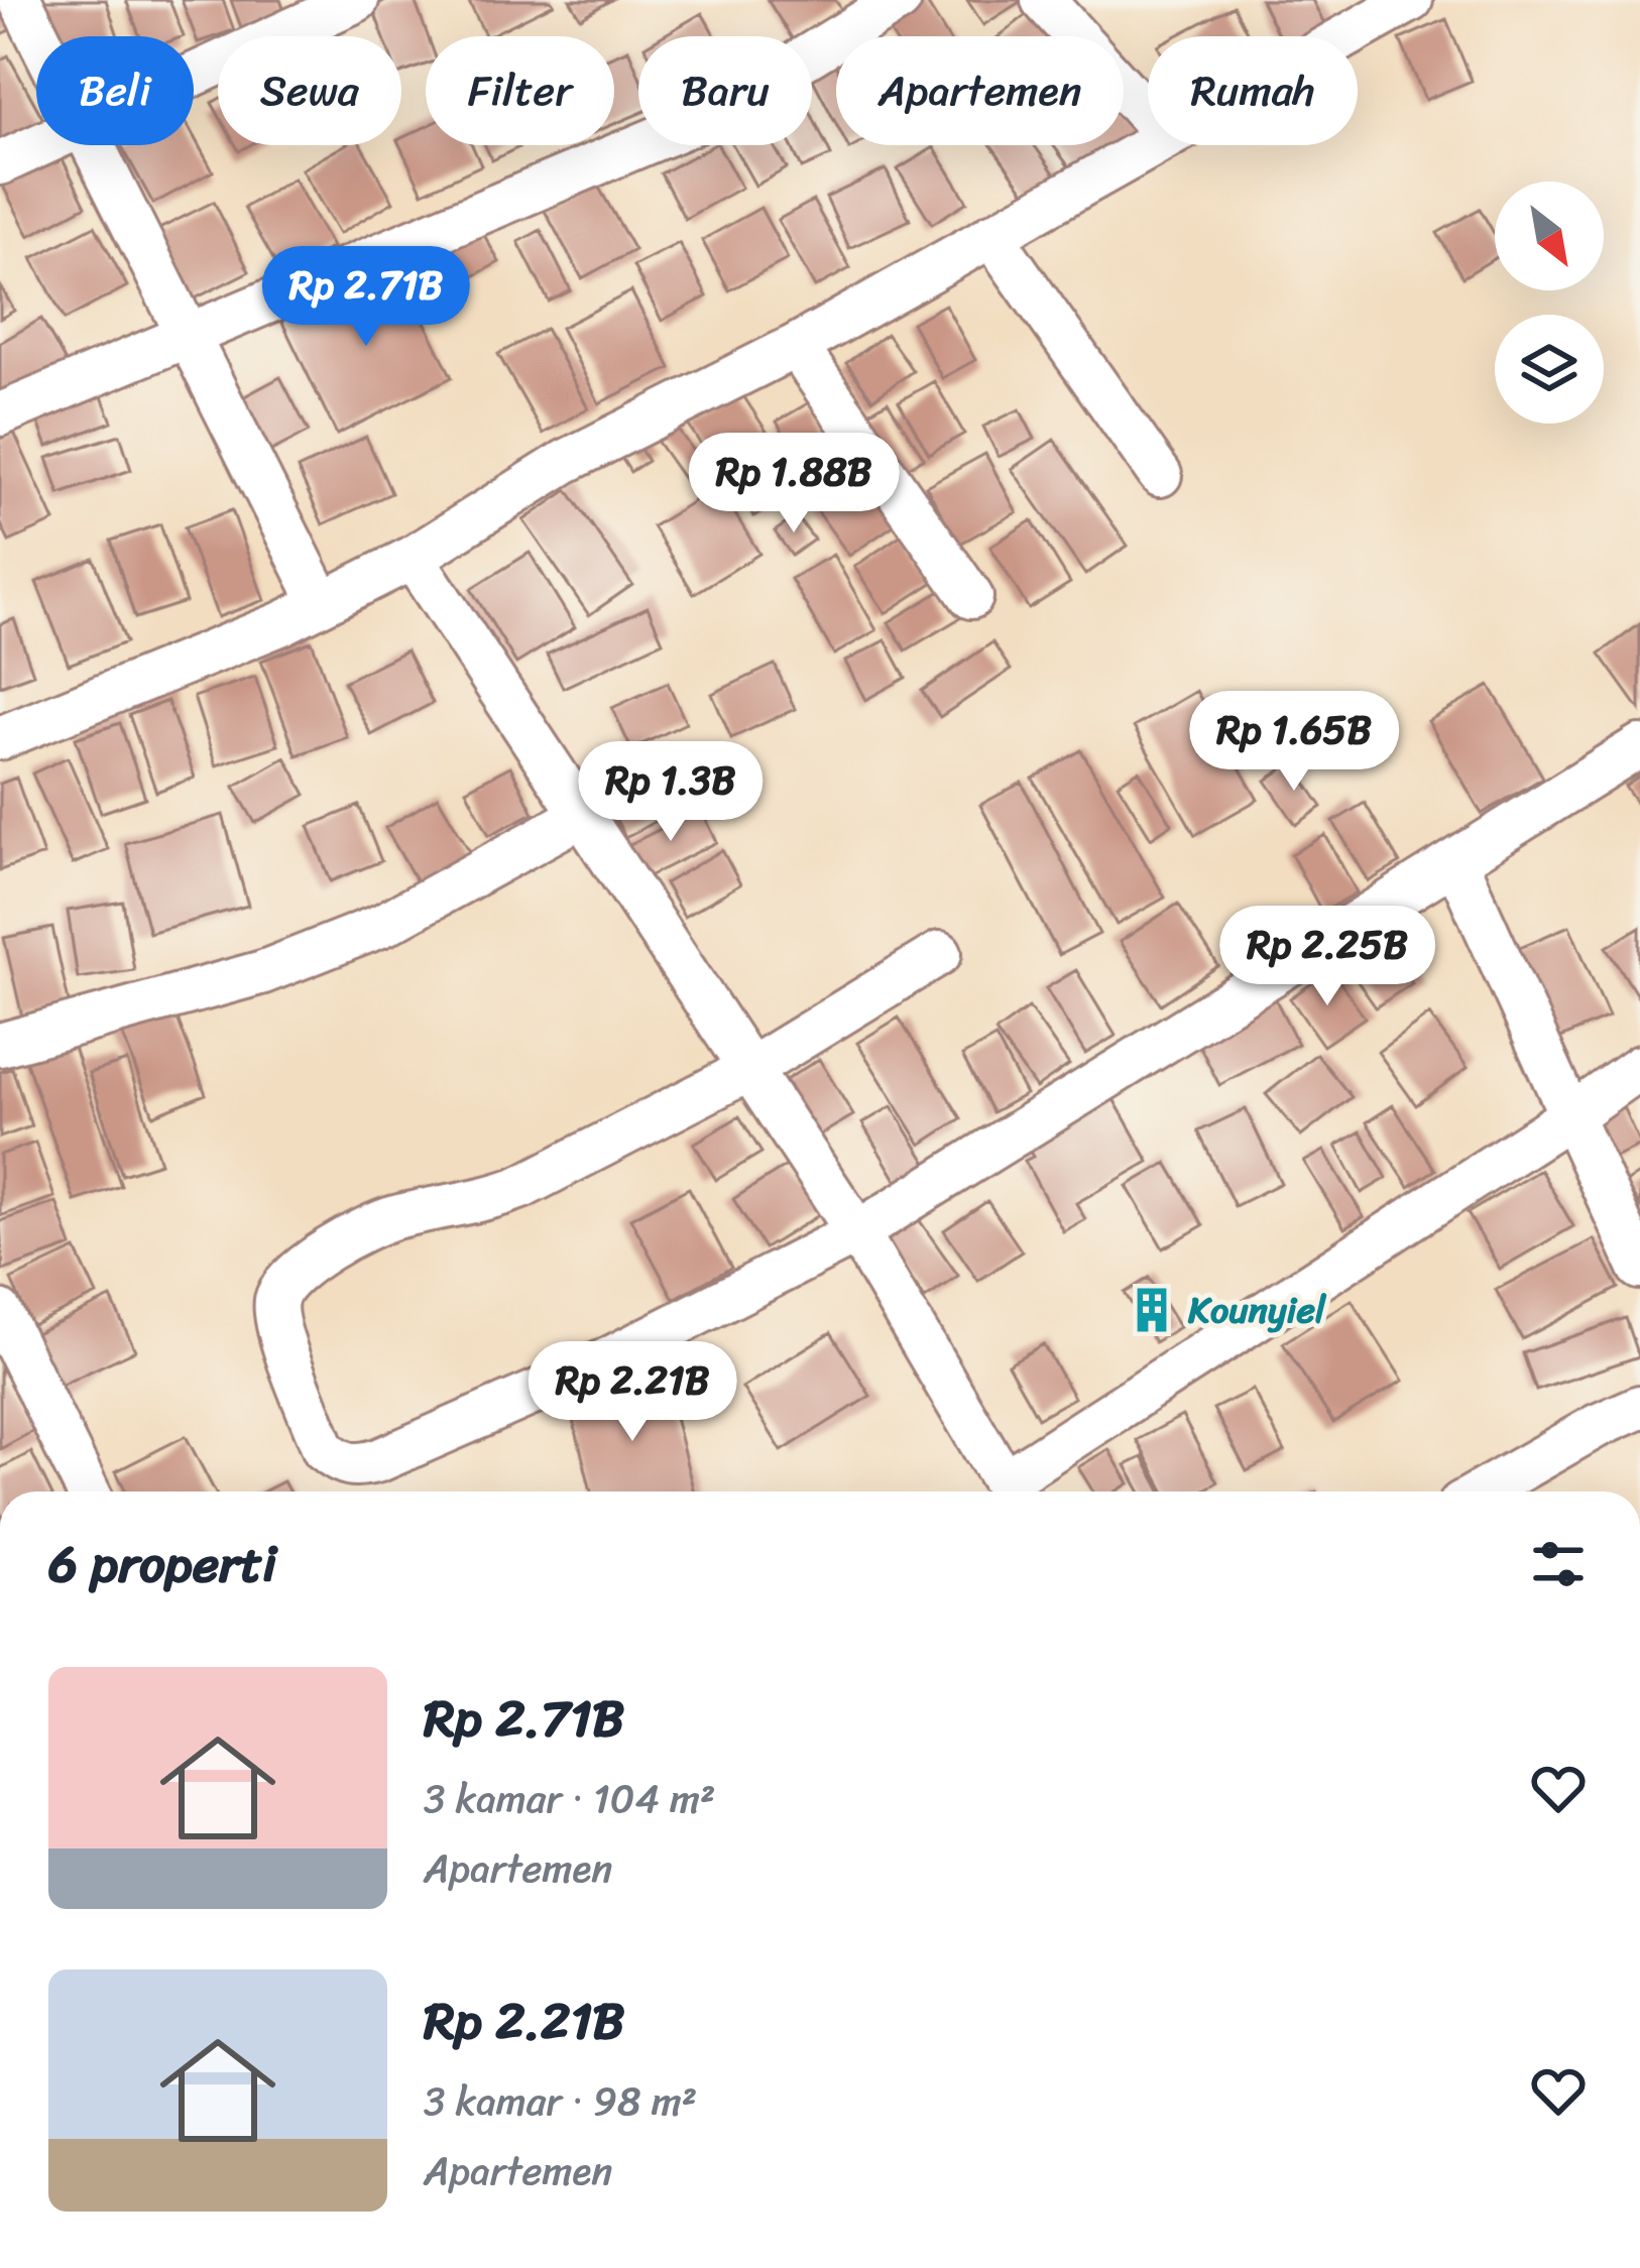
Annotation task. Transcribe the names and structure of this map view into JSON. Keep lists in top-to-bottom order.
{
  "places": {
    "building": ["Kounyiel"]
  },
  "north": "bottom right",
  "page": {
    "chip": [
      "Beli",
      "Sewa",
      "Filter",
      "Baru",
      "Apartemen",
      "Rumah"
    ],
    "price": [
      "Rp 2.71B",
      "Rp 1.88B",
      "Rp 1.65B",
      "Rp 1.3B",
      "Rp 2.25B",
      "Rp 2.21B"
    ],
    "heading": "6 properti",
    "list": [
      {
        "name": "Rp 2.71B",
        "note": "3 kamar · 104 m² · Apartemen"
      },
      {
        "name": "Rp 2.21B",
        "note": "3 kamar · 98 m² · Apartemen"
      }
    ]
  }
}
